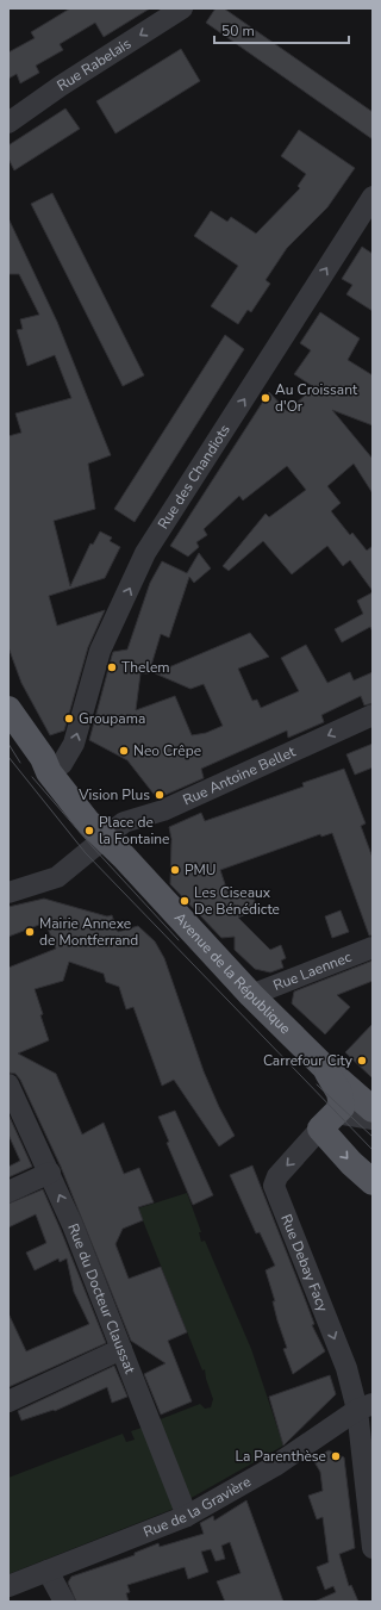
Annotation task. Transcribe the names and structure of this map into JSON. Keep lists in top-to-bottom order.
{
  "streets": {
    "main road": ["Avenue de la République"],
    "street": [
      "Rue Rabelais",
      "Rue des Chandiots",
      "Rue Antoine Bellet",
      "Rue Laennec",
      "Rue Debay Facy",
      "Rue du Docteur Claussat",
      "Rue de la Gravière"
    ]
  },
  "crossings": [
    ["Rue Antoine Bellet", "Avenue de la République"],
    ["Rue Laennec", "Avenue de la République"],
    ["Avenue de la République", "Rue Debay Facy"],
    ["Rue Debay Facy", "Rue de la Gravière"],
    ["Rue du Docteur Claussat", "Rue de la Gravière"]
  ],
  "one_way": [
    "Rue Rabelais",
    "Rue des Chandiots",
    "Rue Antoine Bellet",
    "Rue Debay Facy",
    "Rue du Docteur Claussat"
  ],
  "places": [
    "Au Croissant d'Or",
    "Thelem",
    "Groupama",
    "Neo Crêpe",
    "Vision Plus",
    "Place de la Fontaine",
    "PMU",
    "Les Ciseaux De Bénédicte",
    "Mairie Annexe de Montferrand",
    "Carrefour City",
    "La Parenthèse"
  ],
  "scale_bar": "50 m"
}
